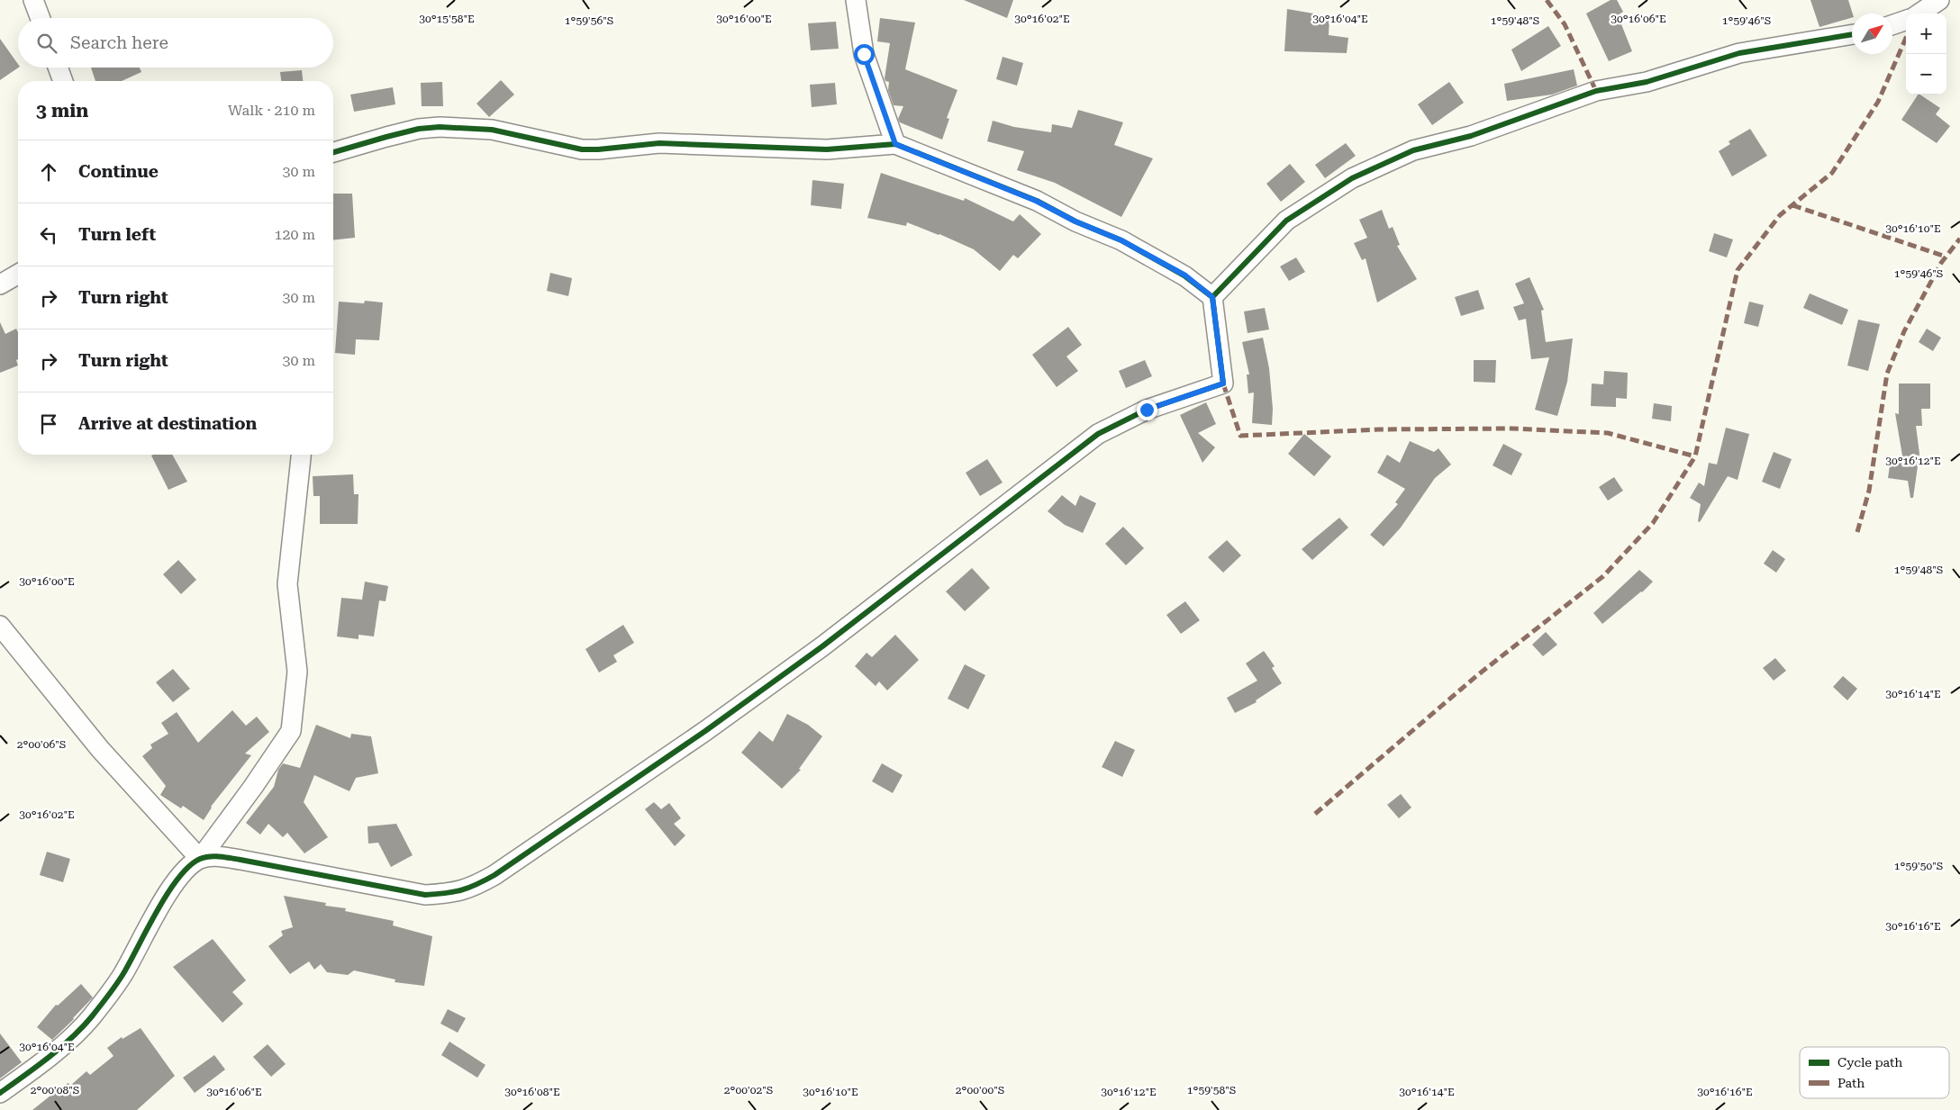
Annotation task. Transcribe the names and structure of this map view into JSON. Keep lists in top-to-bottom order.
{
  "legend": ["Cycle path", "Path"],
  "north": "top right",
  "page": {
    "map_buttons": ["+", "−"],
    "search": "Search here",
    "heading": ["3 min", "Walk · 210 m"],
    "list": [
      ["Continue", "30 m"],
      ["Turn left", "120 m"],
      ["Turn right", "30 m"],
      ["Turn right", "30 m"],
      "Arrive at destination"
    ]
  },
  "coordinates": [
    "30°15'58\"E",
    "30°16'00\"E",
    "30°16'02\"E",
    "30°16'04\"E",
    "30°16'06\"E",
    "1°59'48\"S",
    "1°59'56\"S",
    "1°59'46\"S",
    "30°16'10\"E",
    "30°16'12\"E",
    "30°16'14\"E",
    "2°00'06\"S",
    "1°59'50\"S",
    "30°16'16\"E",
    "2°00'08\"S",
    "2°00'02\"S",
    "2°00'00\"S",
    "1°59'58\"S",
    "30°16'08\"E"
  ]
}
